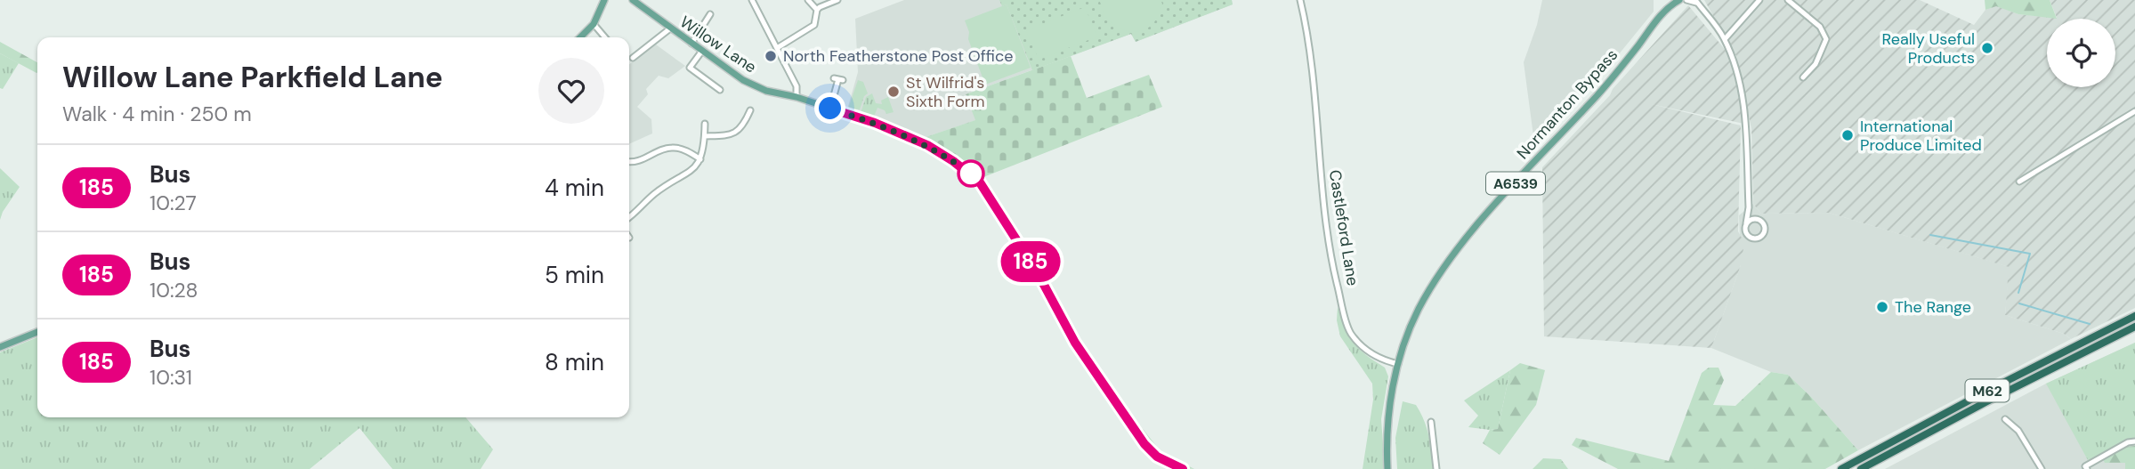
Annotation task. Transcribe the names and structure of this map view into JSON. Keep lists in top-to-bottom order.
{
  "streets": {
    "highway": ["M62"],
    "main road": ["Willow Lane", "Normanton Bypass", "A6539"],
    "street": ["Castleford Lane"]
  },
  "crossings": [
    ["Normanton Bypass", "A6539"],
    ["Normanton Bypass", "Castleford Lane"],
    ["A6539", "Castleford Lane"]
  ],
  "places": [
    "Really Useful Products",
    "North Featherstone Post Office",
    "St Wilfrid's Sixth Form",
    "International Produce Limited",
    "The Range"
  ],
  "lines": ["bus line 185"],
  "page": {
    "on_map": "185",
    "heading": ["Willow Lane Parkfield Lane", "Walk · 4 min · 250 m"],
    "list": [
      {
        "mark": "185",
        "name": "Bus",
        "note": "10:27",
        "value": "4 min"
      },
      {
        "mark": "185",
        "name": "Bus",
        "note": "10:28",
        "value": "5 min"
      },
      {
        "mark": "185",
        "name": "Bus",
        "note": "10:31",
        "value": "8 min"
      }
    ]
  }
}
